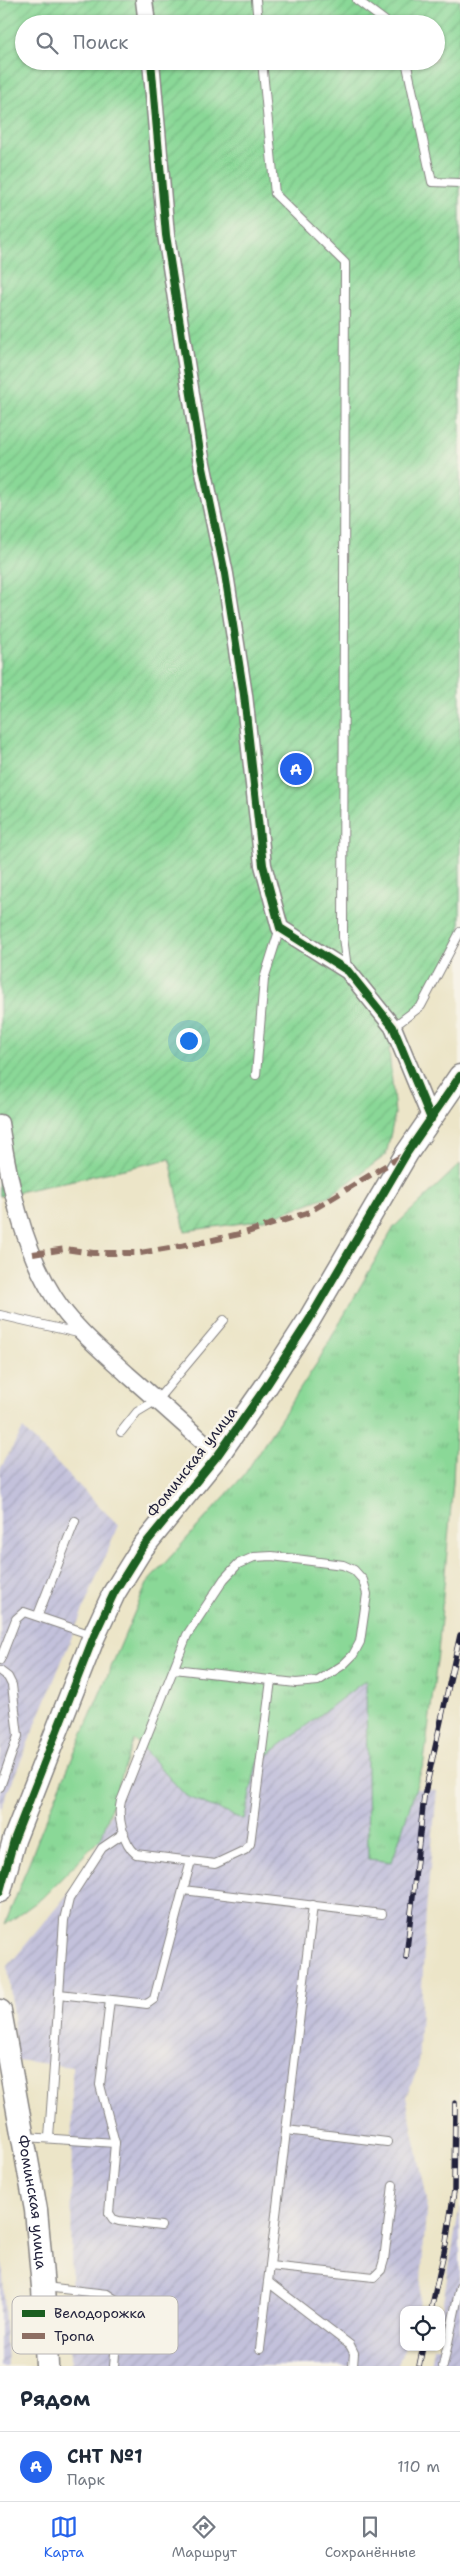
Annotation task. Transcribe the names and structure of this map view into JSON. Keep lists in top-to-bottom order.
{
  "streets": {
    "street": ["Фоминская улица"]
  },
  "legend": ["Велодорожка", "Тропа"],
  "page": {
    "search": "Поиск",
    "pins": "A",
    "heading": "Рядом",
    "list": [
      {
        "mark": "A",
        "name": "СНТ №1",
        "note": "Парк",
        "value": "110 m"
      }
    ],
    "nav": ["Карта", "Маршрут", "Сохранённые"]
  }
}
